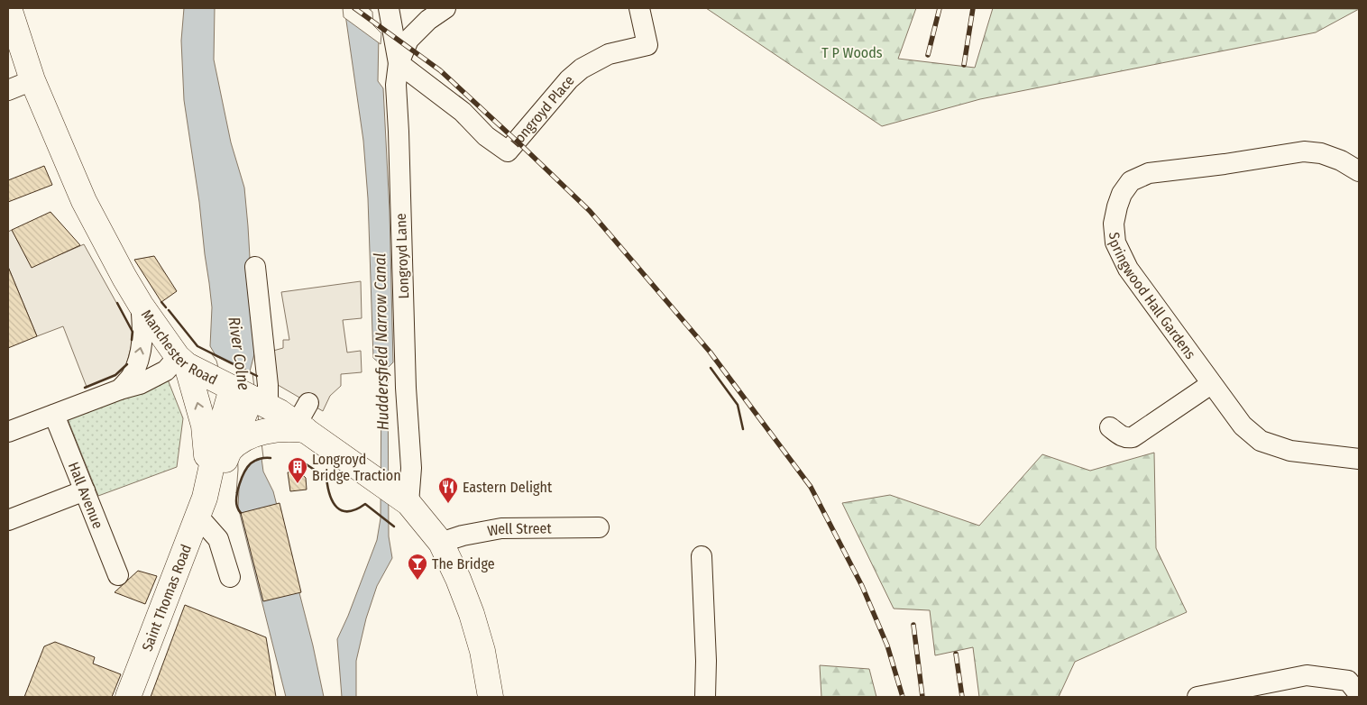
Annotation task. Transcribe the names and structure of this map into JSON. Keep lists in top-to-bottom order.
{
  "streets": {
    "main road": ["Manchester Road", "Saint Thomas Road"],
    "street": [
      "Longroyd Place",
      "Longroyd Lane",
      "Springwood Hall Gardens",
      "Hall Avenue",
      "Well Street"
    ]
  },
  "crossings": [
    ["Longroyd Place", "Longroyd Lane"],
    ["Longroyd Lane", "Manchester Road"],
    ["Manchester Road", "Well Street"],
    ["Manchester Road", "Saint Thomas Road"]
  ],
  "water": ["Huddersfield Narrow Canal", "River Colne"],
  "parks": ["T P Woods"],
  "places": {
    "building": ["Longroyd Bridge Traction"],
    "restaurant": ["Eastern Delight"],
    "bar": ["The Bridge"]
  }
}
